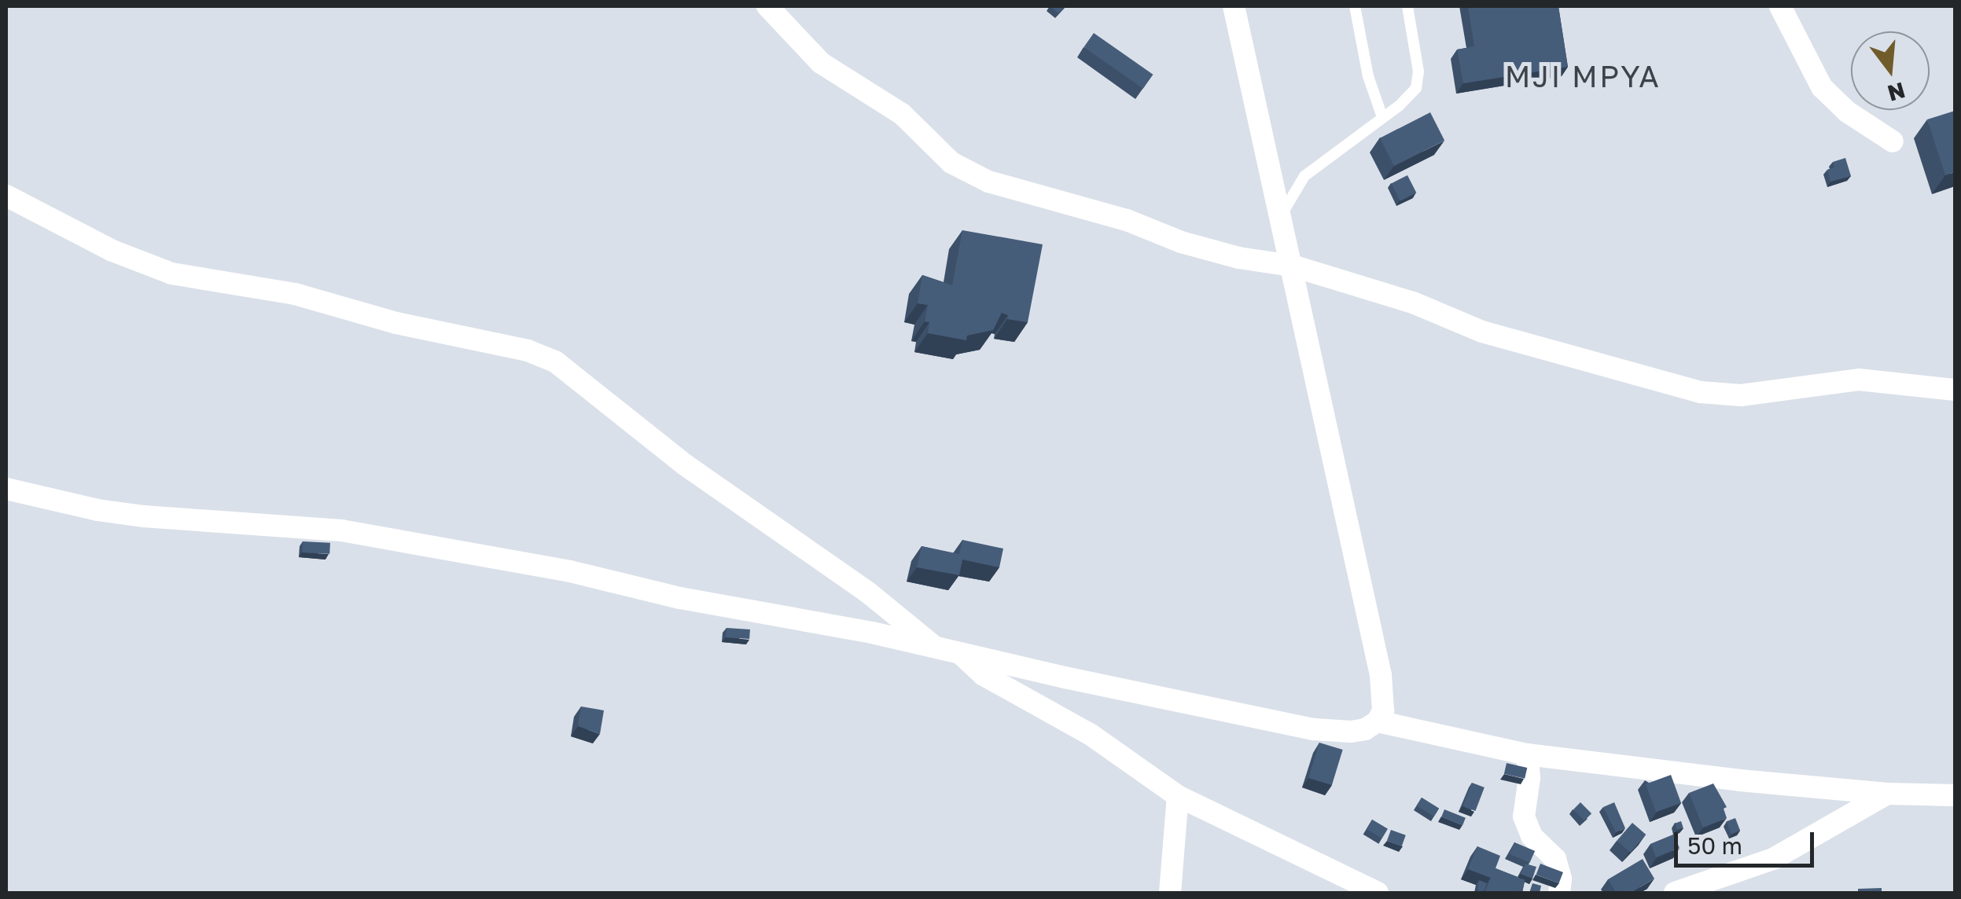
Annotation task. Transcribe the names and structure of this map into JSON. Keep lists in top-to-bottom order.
{
  "districts": ["MJI MPYA"],
  "scale_bar": "50 m",
  "north": "bottom"
}
